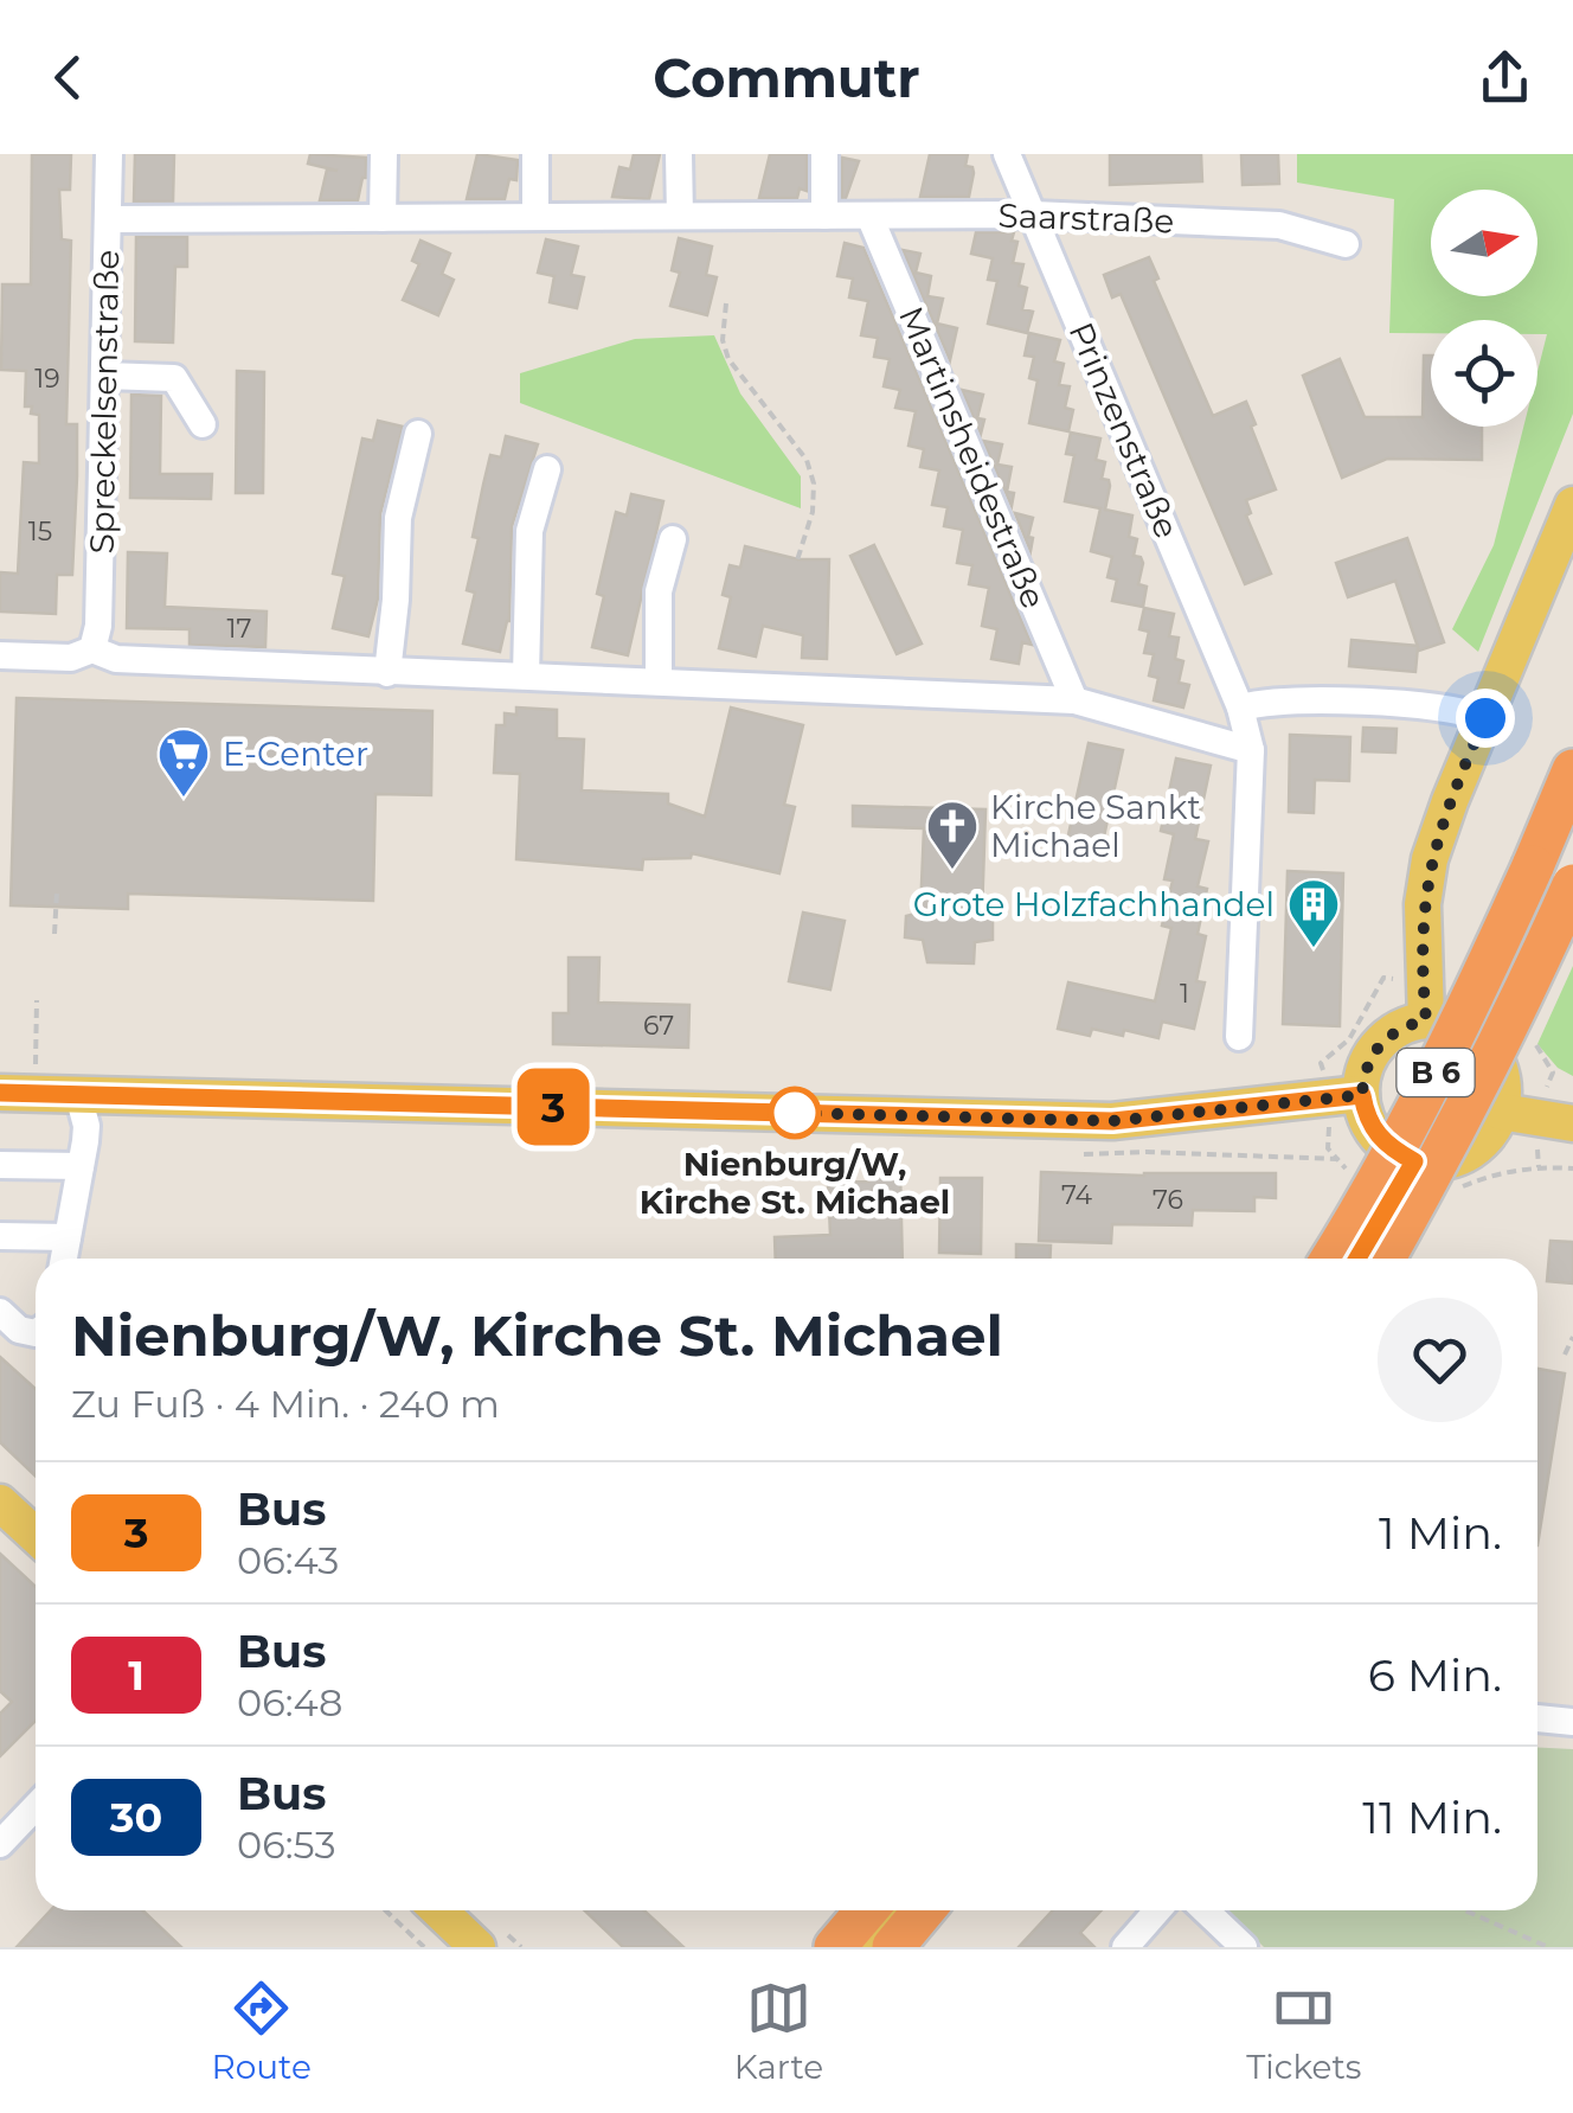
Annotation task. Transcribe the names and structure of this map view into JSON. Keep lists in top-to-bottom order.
{
  "streets": {
    "highway": ["B 6"],
    "street": [
      "Saarstraße",
      "Spreckelsenstraße",
      "Prinzenstraße",
      "Martinsheidestraße"
    ]
  },
  "crossings": [
    ["Saarstraße", "Spreckelsenstraße"],
    ["Saarstraße", "Prinzenstraße"],
    ["Saarstraße", "Martinsheidestraße"]
  ],
  "places": {
    "supermarket": ["E-Center"],
    "church": ["Kirche Sankt Michael"],
    "building": ["Grote Holzfachhandel"],
    "other": ["Nienburg/W, Kirche St. Michael"]
  },
  "lines": ["bus line 3"],
  "house_numbers": [
    "19",
    "15",
    "17",
    "1",
    "67",
    "74",
    "76"
  ],
  "north": "right",
  "page": {
    "header": "Commutr",
    "on_map": "3",
    "heading": ["Nienburg/W, Kirche St. Michael", "Zu Fuß · 4 Min. · 240 m"],
    "list": [
      {
        "mark": "3",
        "name": "Bus",
        "note": "06:43",
        "value": "1 Min."
      },
      {
        "mark": "1",
        "name": "Bus",
        "note": "06:48",
        "value": "6 Min."
      },
      {
        "mark": "30",
        "name": "Bus",
        "note": "06:53",
        "value": "11 Min."
      }
    ],
    "tabs": ["Route", "Karte", "Tickets"]
  }
}
